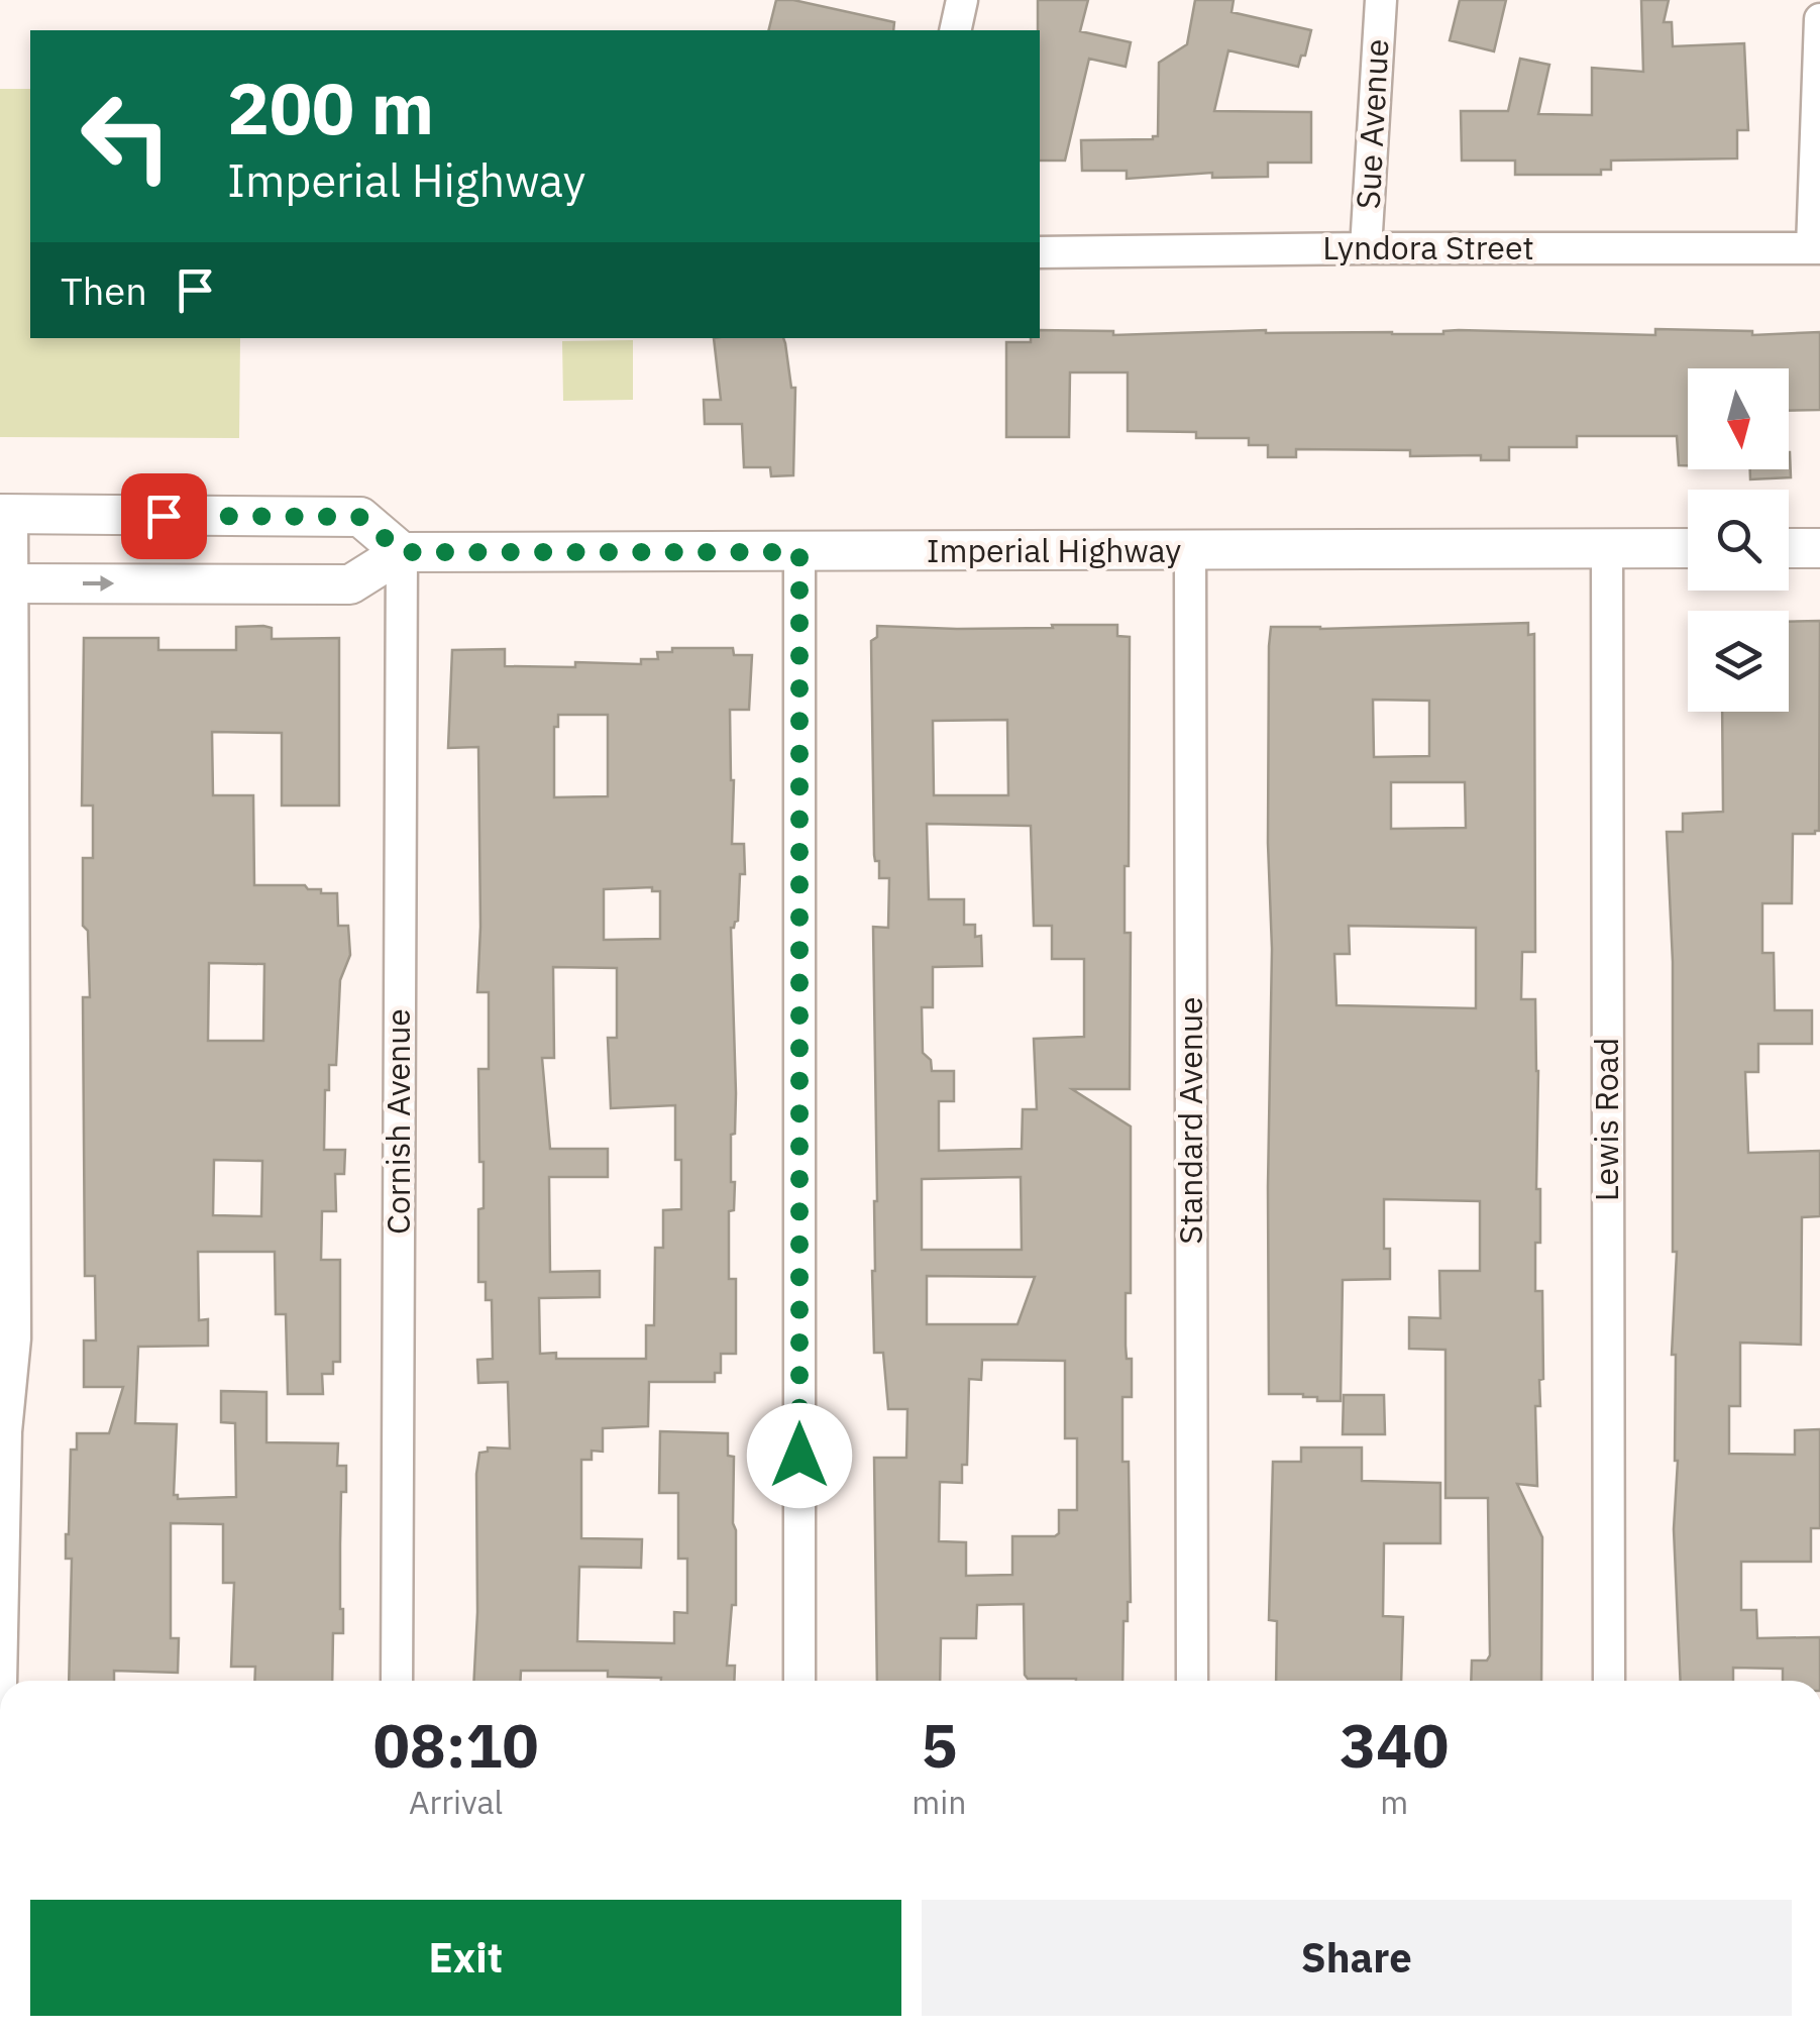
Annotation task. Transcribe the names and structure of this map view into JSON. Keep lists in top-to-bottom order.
{
  "streets": {
    "main road": ["Imperial Highway"],
    "street": [
      "Sue Avenue",
      "Lyndora Street",
      "Lewis Road",
      "Standard Avenue",
      "Cornish Avenue"
    ]
  },
  "crossings": [
    ["Sue Avenue", "Lyndora Street"],
    ["Imperial Highway", "Lewis Road"],
    ["Imperial Highway", "Standard Avenue"],
    ["Imperial Highway", "Cornish Avenue"]
  ],
  "north": "bottom",
  "page": {
    "turn": ["200 m", "Imperial Highway"],
    "then": "Then",
    "eta": [
      "08:10",
      "Arrival",
      "5",
      "min",
      "340",
      "m"
    ],
    "buttons": ["Exit", "Share"]
  }
}
